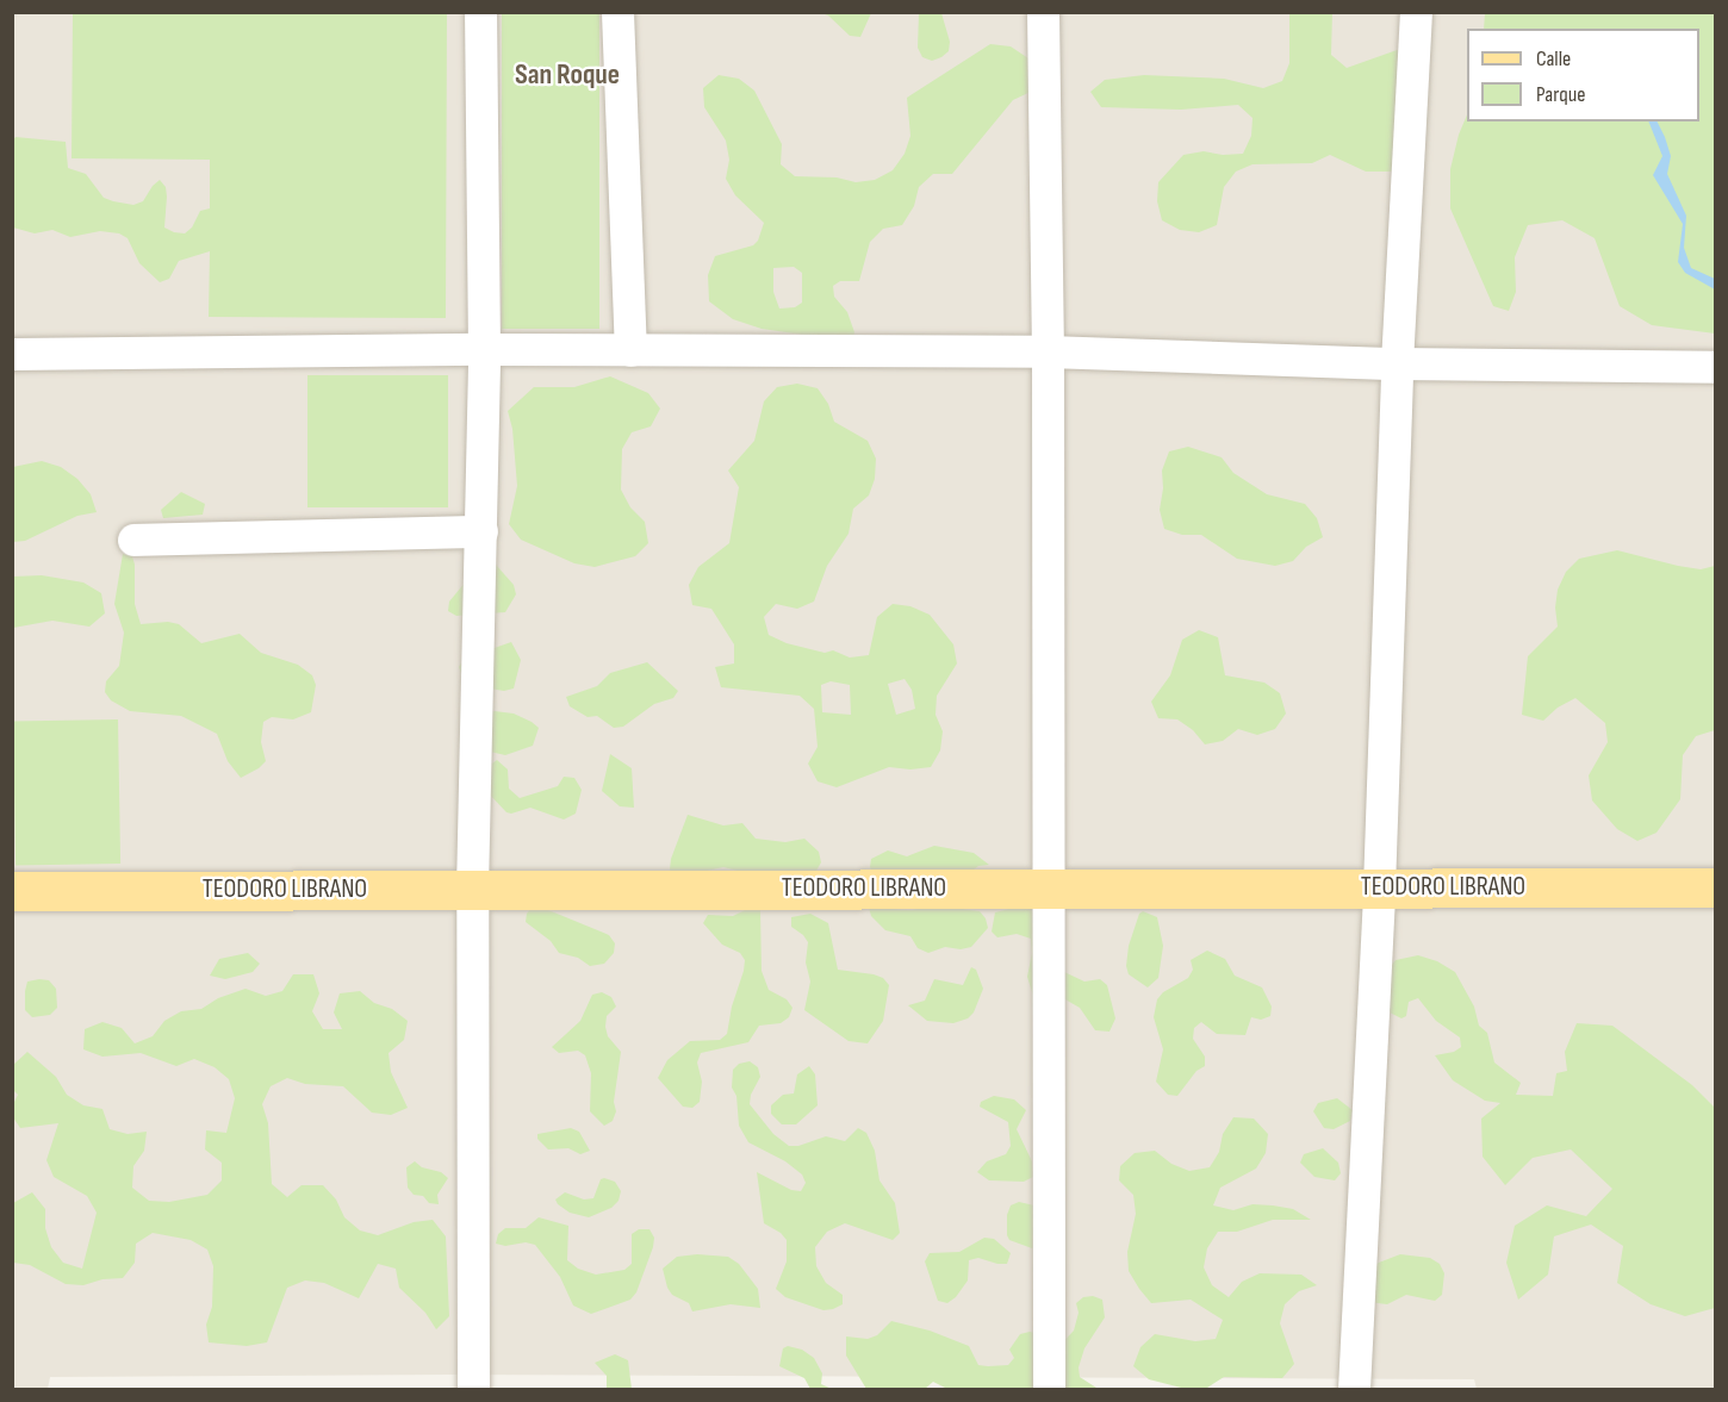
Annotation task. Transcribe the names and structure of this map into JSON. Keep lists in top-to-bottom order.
{
  "streets": {
    "main road": ["TEODORO LIBRANO"]
  },
  "districts": ["San Roque"],
  "legend": ["Calle", "Parque"]
}
